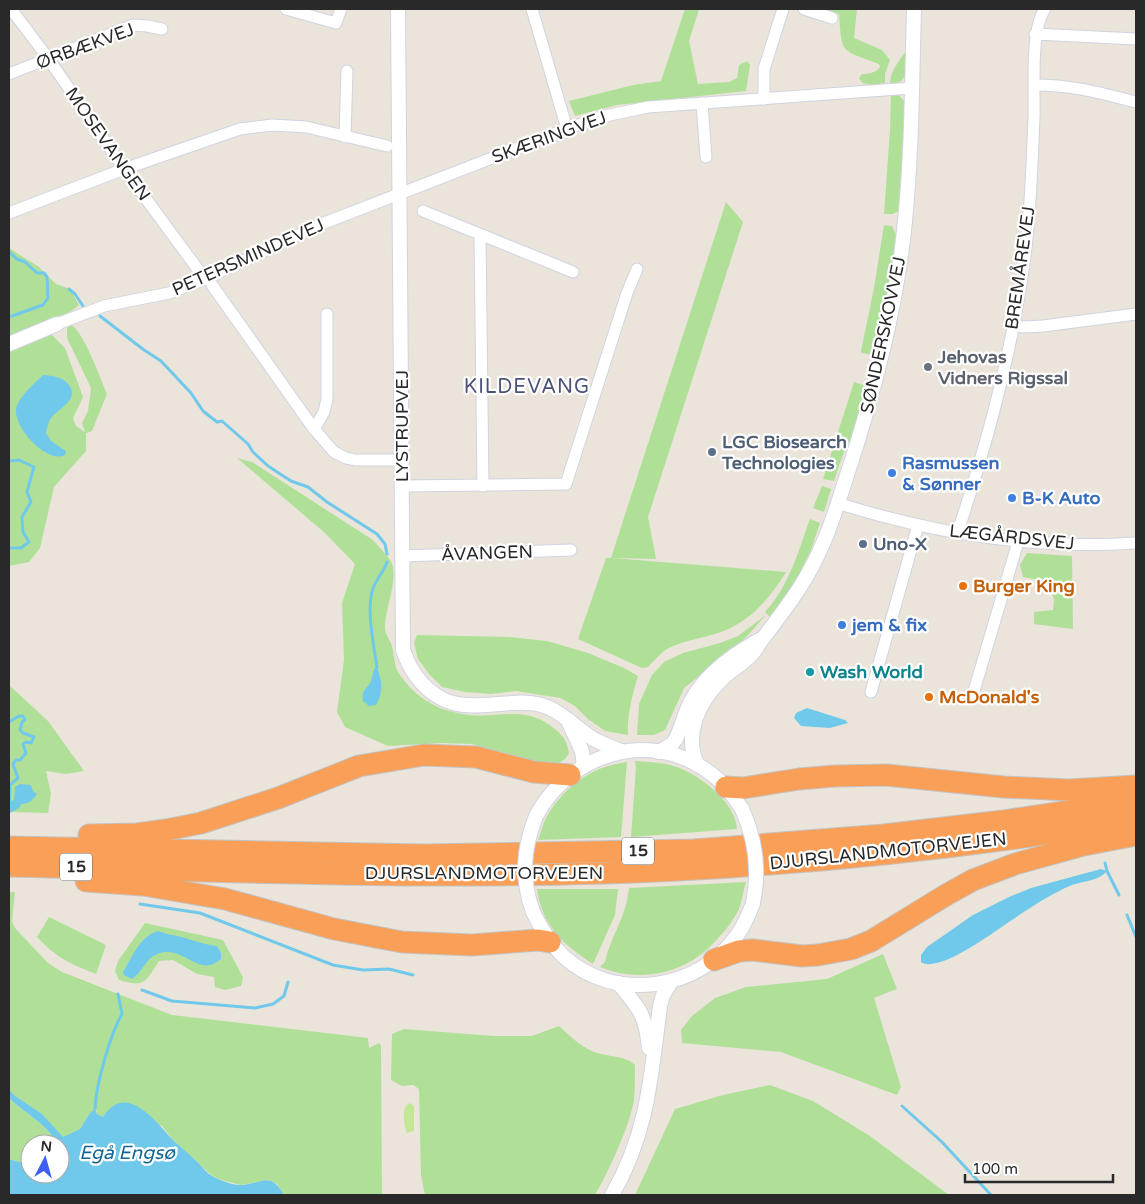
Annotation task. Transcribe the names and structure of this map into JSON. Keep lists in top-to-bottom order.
{
  "streets": {
    "highway": ["15", "DJURSLANDMOTORVEJEN"],
    "street": [
      "ØRBÆKVEJ",
      "SKÆRINGVEJ",
      "MOSEVANGEN",
      "PETERSMINDEVEJ",
      "BREMÅREVEJ",
      "SØNDERSKOVVEJ",
      "LYSTRUPVEJ",
      "LÆGÅRDSVEJ",
      "ÅVANGEN"
    ]
  },
  "crossings": [
    ["ØRBÆKVEJ", "MOSEVANGEN"],
    ["SKÆRINGVEJ", "PETERSMINDEVEJ"],
    ["SKÆRINGVEJ", "SØNDERSKOVVEJ"],
    ["SKÆRINGVEJ", "LYSTRUPVEJ"],
    ["MOSEVANGEN", "PETERSMINDEVEJ"],
    ["MOSEVANGEN", "LYSTRUPVEJ"],
    ["PETERSMINDEVEJ", "LYSTRUPVEJ"],
    ["BREMÅREVEJ", "LÆGÅRDSVEJ"],
    ["SØNDERSKOVVEJ", "LÆGÅRDSVEJ"],
    ["LYSTRUPVEJ", "ÅVANGEN"]
  ],
  "districts": ["KILDEVANG"],
  "water": ["Egå Engsø"],
  "places": [
    "Jehovas Vidners Rigssal",
    "LGC Biosearch Technologies",
    "Rasmussen & Sønner",
    "B-K Auto",
    "Uno-X",
    "Burger King",
    "jem & fix",
    "Wash World",
    "McDonald's"
  ],
  "scale_bar": "100 m",
  "north": "top"
}
